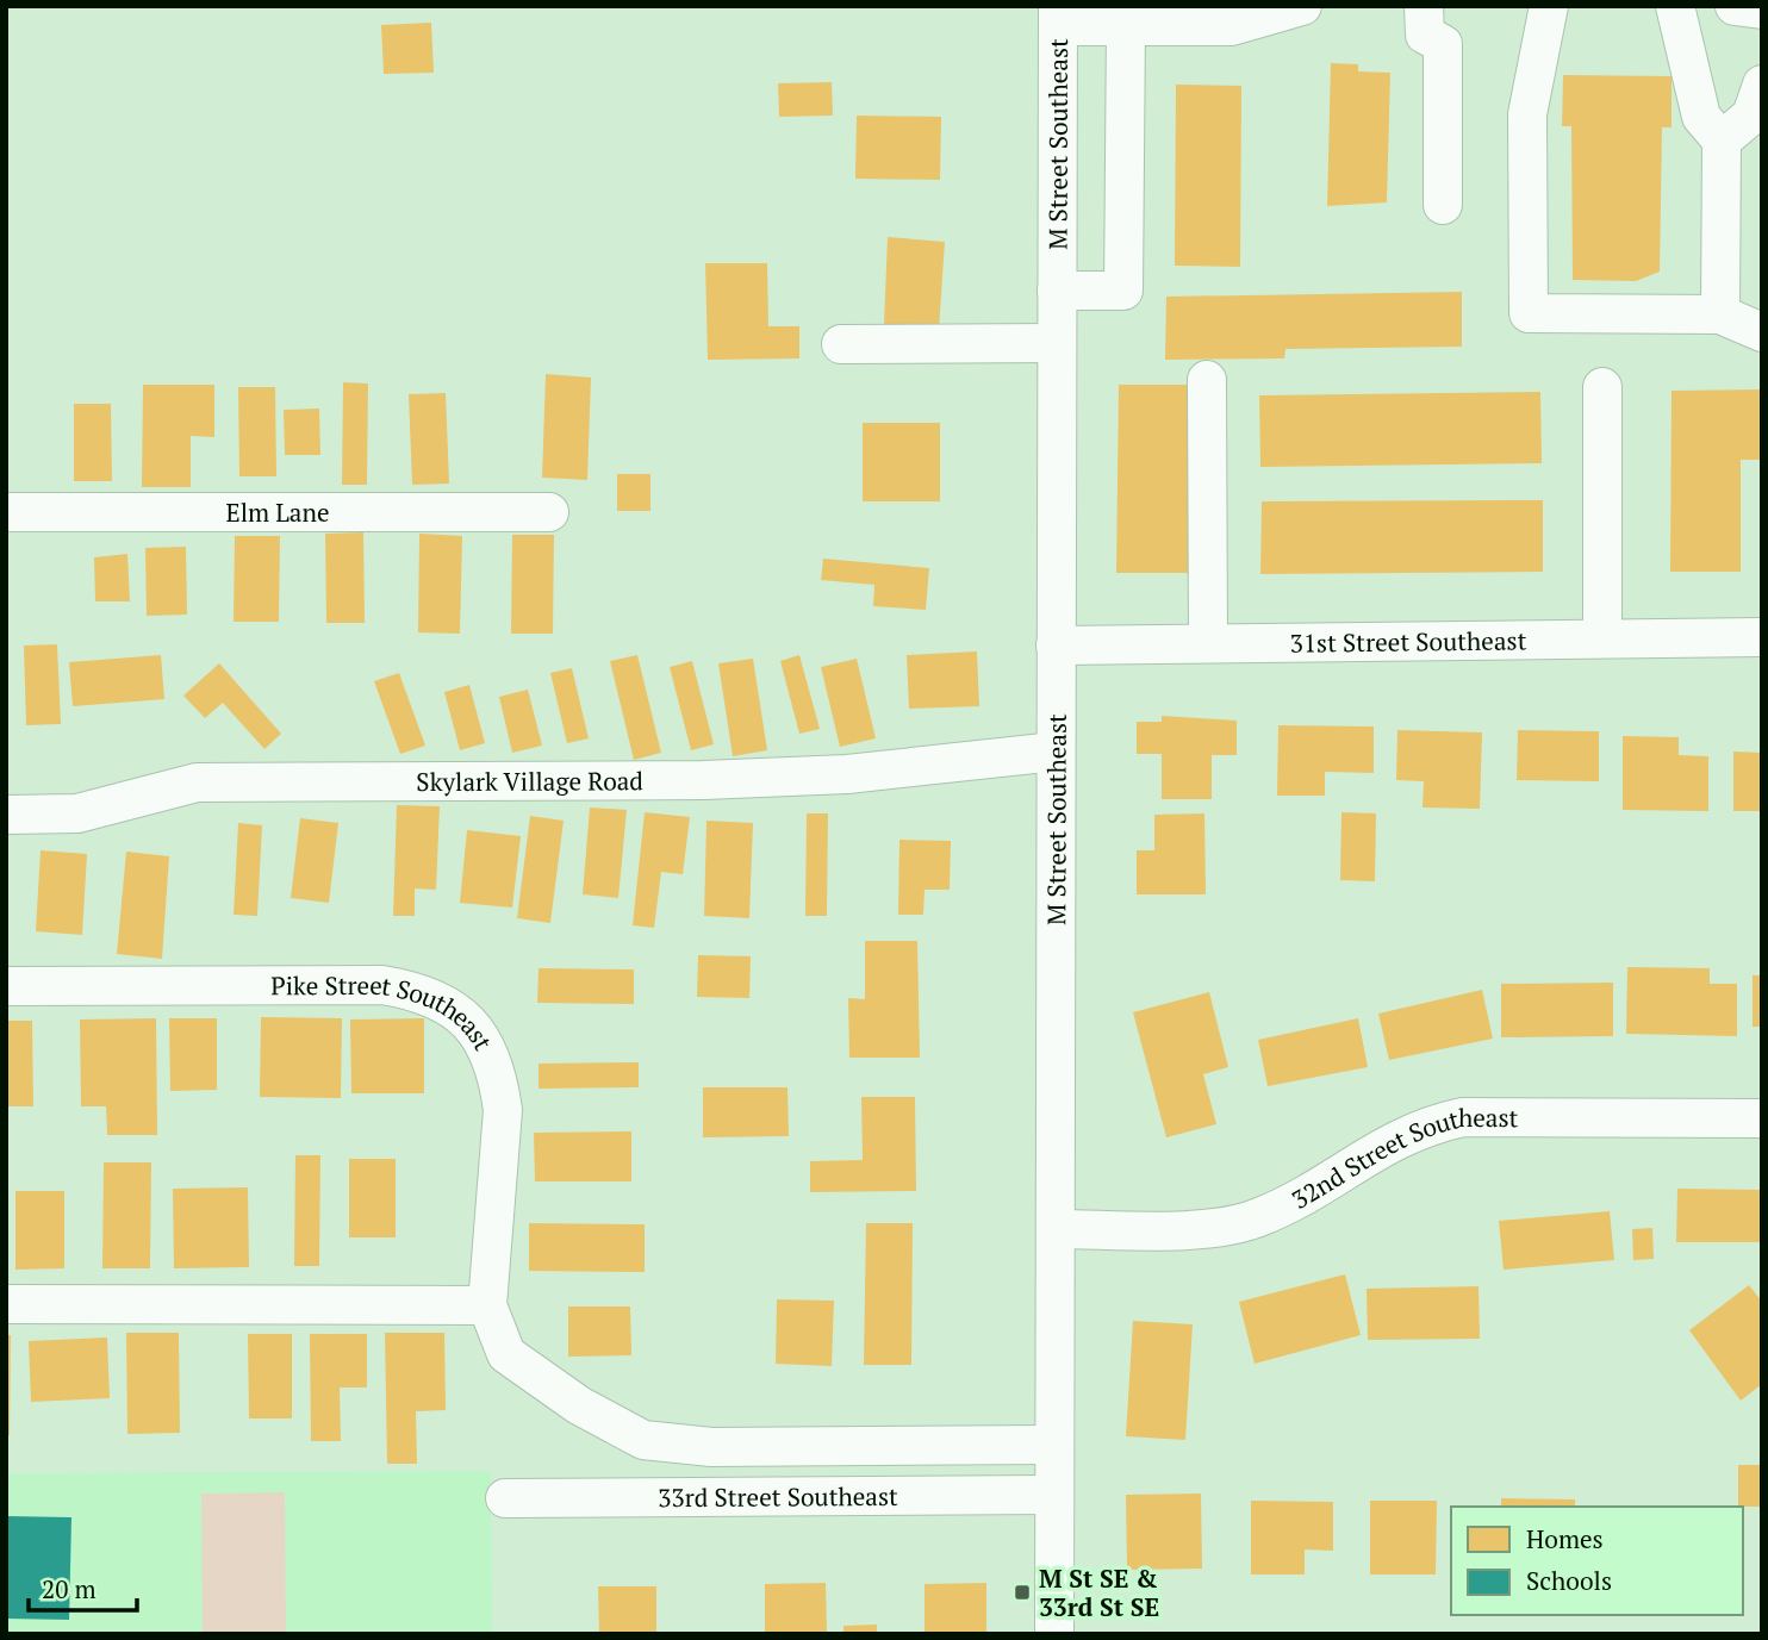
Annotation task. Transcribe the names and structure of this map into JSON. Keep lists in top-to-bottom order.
{
  "streets": {
    "street": [
      "M Street Southeast",
      "Elm Lane",
      "31st Street Southeast",
      "Skylark Village Road",
      "Pike Street Southeast",
      "32nd Street Southeast",
      "33rd Street Southeast"
    ]
  },
  "crossings": [
    ["M Street Southeast", "31st Street Southeast"],
    ["M Street Southeast", "Skylark Village Road"],
    ["M Street Southeast", "32nd Street Southeast"],
    ["M Street Southeast", "33rd Street Southeast"],
    ["Pike Street Southeast", "33rd Street Southeast"]
  ],
  "places": {
    "transit": ["M St SE & 33rd St SE"]
  },
  "legend": ["Homes", "Schools"],
  "scale_bar": "20 m"
}
